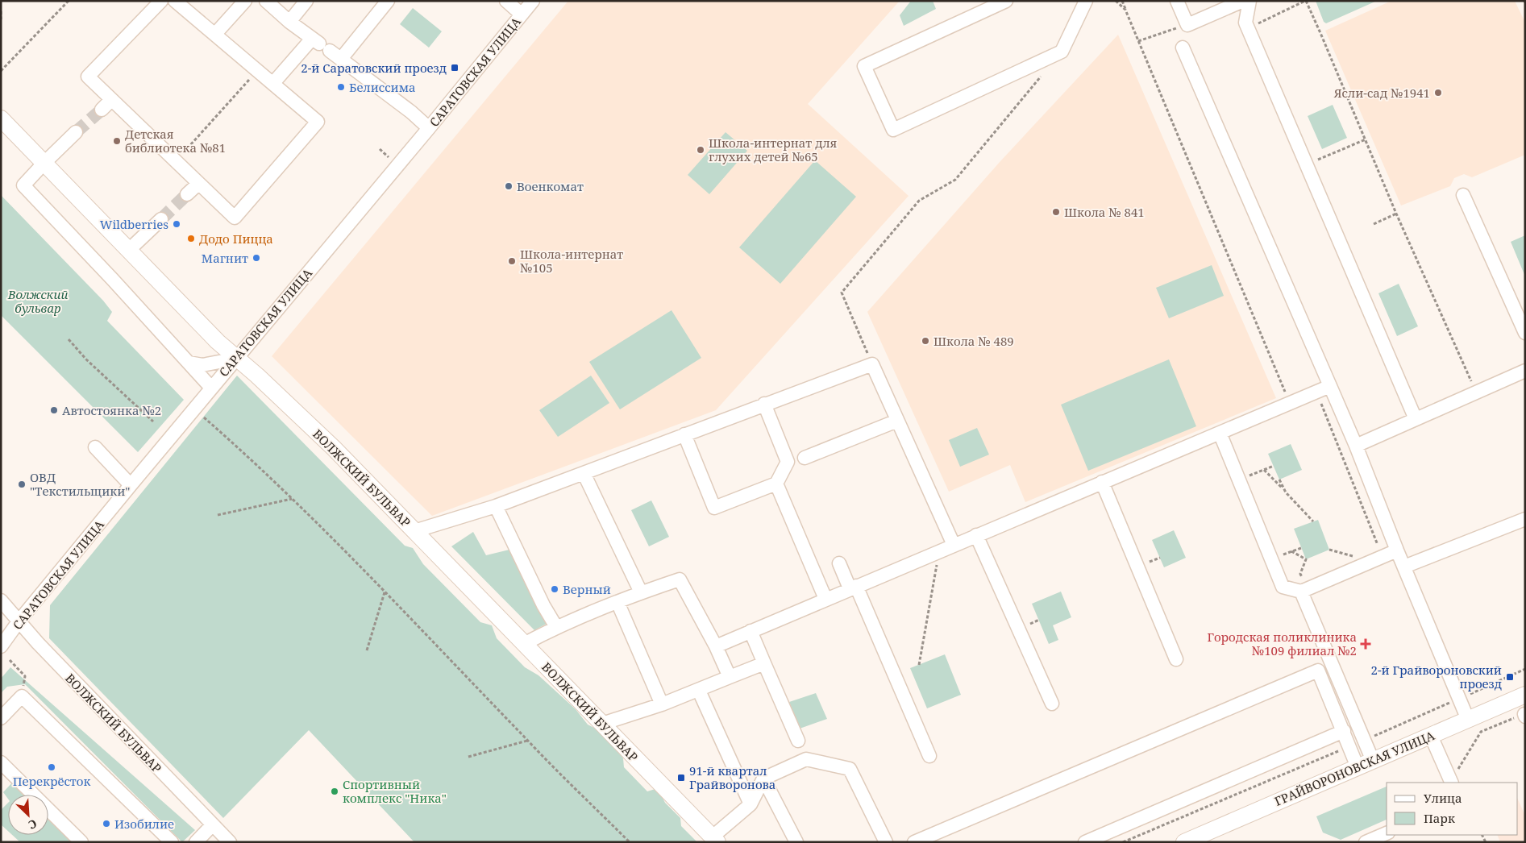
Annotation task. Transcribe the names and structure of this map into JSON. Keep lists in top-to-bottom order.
{
  "streets": {
    "main road": ["ВОЛЖСКИЙ БУЛЬВАР", "ГРАЙВОРОНОВСКАЯ УЛИЦА"],
    "street": ["САРАТОВСКАЯ УЛИЦА"]
  },
  "crossings": [
    ["САРАТОВСКАЯ УЛИЦА", "ВОЛЖСКИЙ БУЛЬВАР"]
  ],
  "parks": ["Волжский бульвар"],
  "places": {
    "transit": ["2-й Саратовский проезд", "2-й Грайвороновский проезд", "91-й квартал Грайворонова"],
    "other": [
      "Белиссима",
      "Ясли-сад №1941",
      "Детская библиотека №81",
      "Школа-интернат для глухих детей №65",
      "Военкомат",
      "Школа № 841",
      "Wildberries",
      "Додо Пицца",
      "Магнит",
      "Школа-интернат №105",
      "Школа № 489",
      "Автостоянка №2",
      "ОВД \"Текстильщики\"",
      "Верный",
      "Перекрёсток",
      "Спортивный комплекс \"Ника\"",
      "Изобилие"
    ],
    "health": ["Городская поликлиника №109 филиал №2"]
  },
  "legend": ["Улица", "Парк"],
  "north": "bottom right"
}
